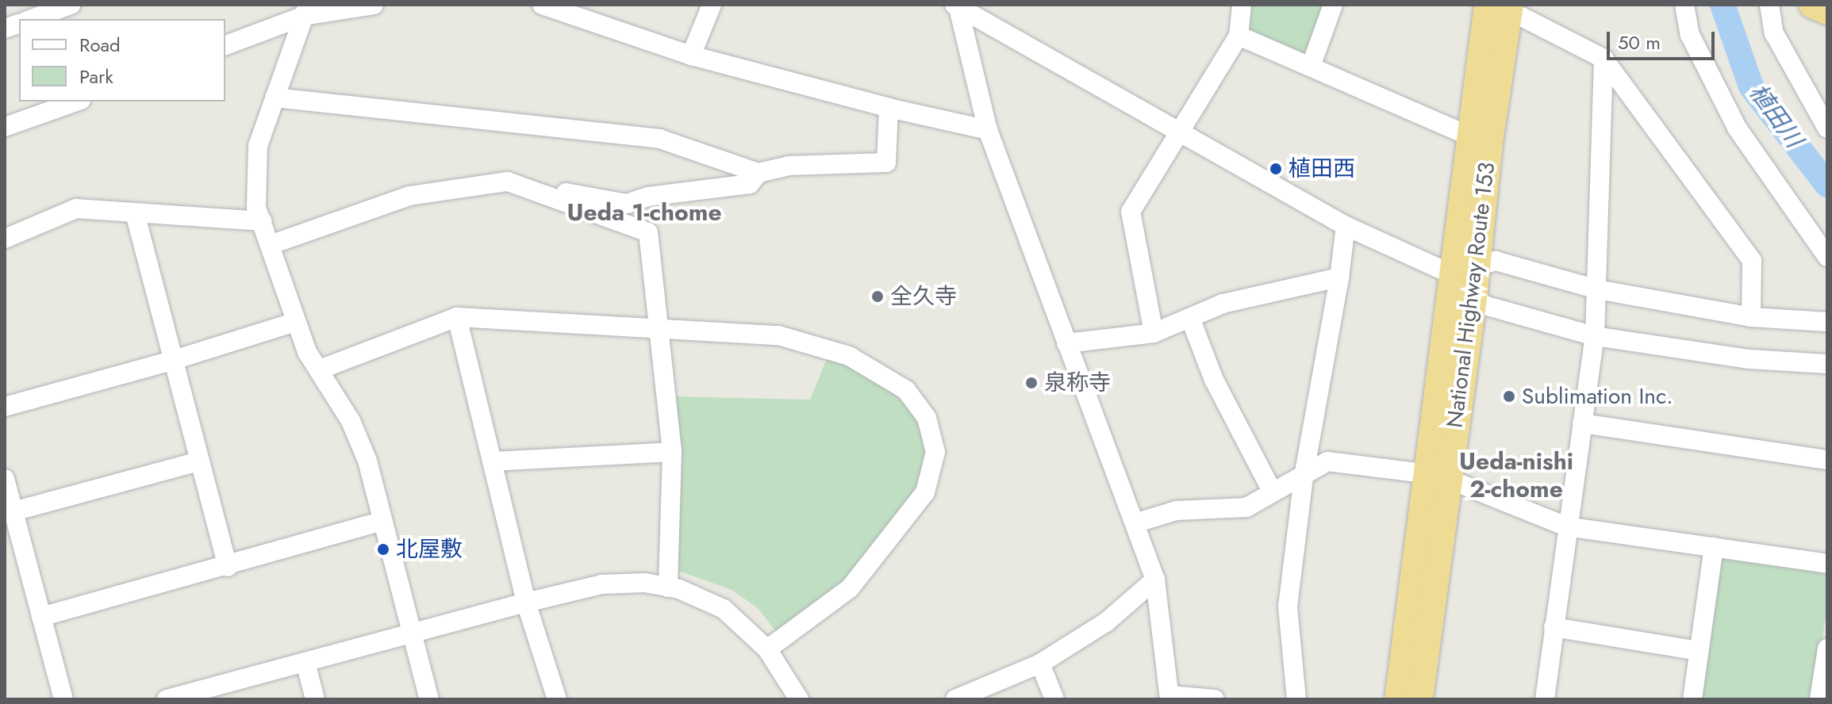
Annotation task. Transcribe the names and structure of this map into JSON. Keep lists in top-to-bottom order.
{
  "streets": {
    "highway": ["National Highway Route 153"]
  },
  "districts": ["Ueda 1-chome", "Ueda-nishi 2-chome"],
  "water": ["植田川"],
  "places": [
    "植田西",
    "全久寺",
    "泉称寺",
    "Sublimation Inc.",
    "北屋敷"
  ],
  "legend": ["Road", "Park"],
  "scale_bar": "50 m"
}
